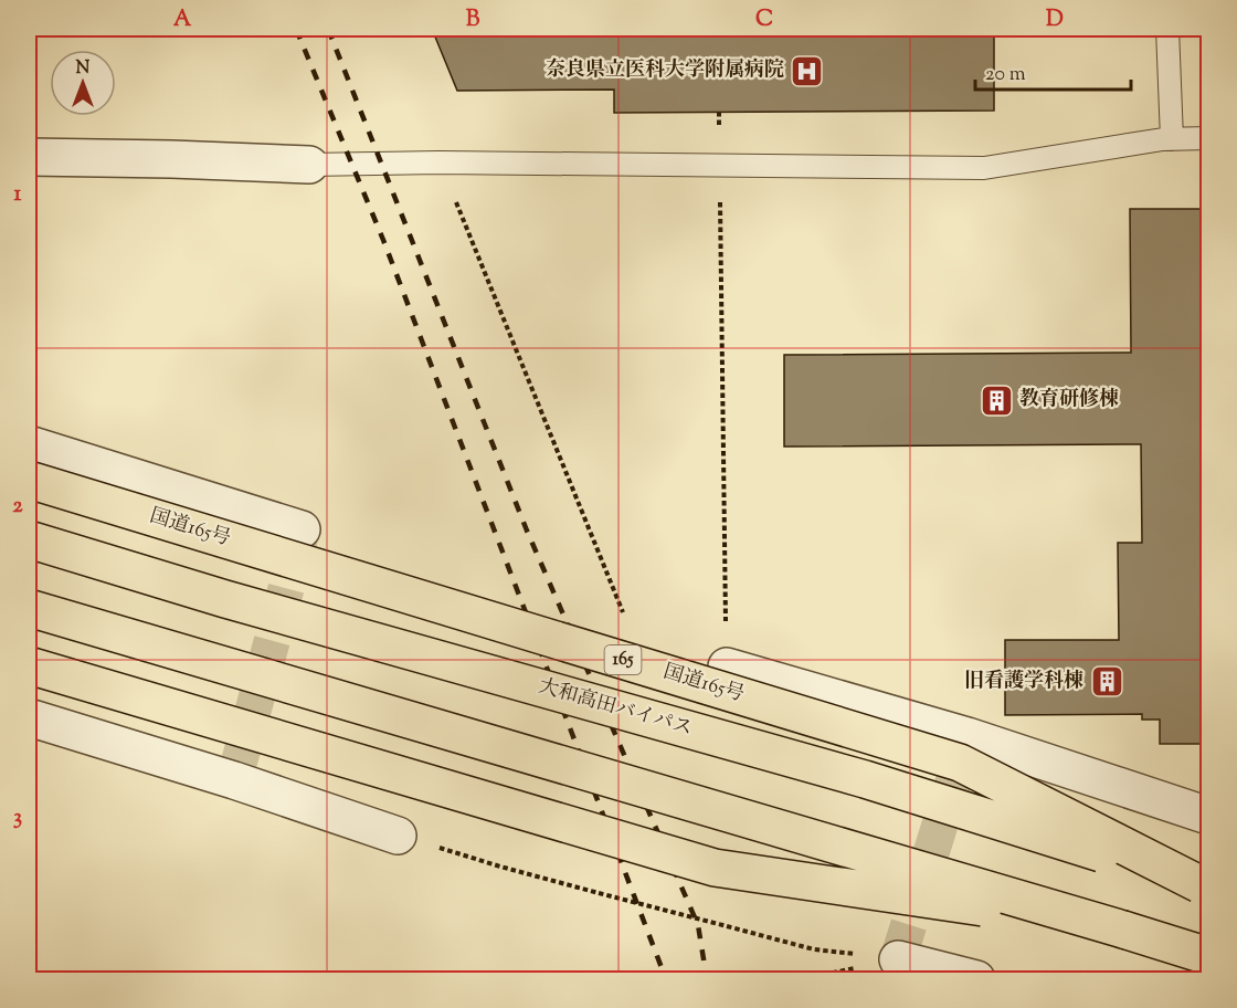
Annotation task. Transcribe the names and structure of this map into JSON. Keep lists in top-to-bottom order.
{
  "streets": {
    "highway": ["国道165号", "165", "大和高田バイパス"]
  },
  "crossings": [
    ["国道165号", "大和高田バイパス"]
  ],
  "places": {
    "hospital": ["奈良県立医科大学附属病院"],
    "building": ["教育研修棟", "旧看護学科棟"]
  },
  "scale_bar": "20 m",
  "north": "top",
  "grid": {
    "columns": [
      "A",
      "B",
      "C",
      "D"
    ],
    "rows": ["1", "2", "3"]
  }
}
